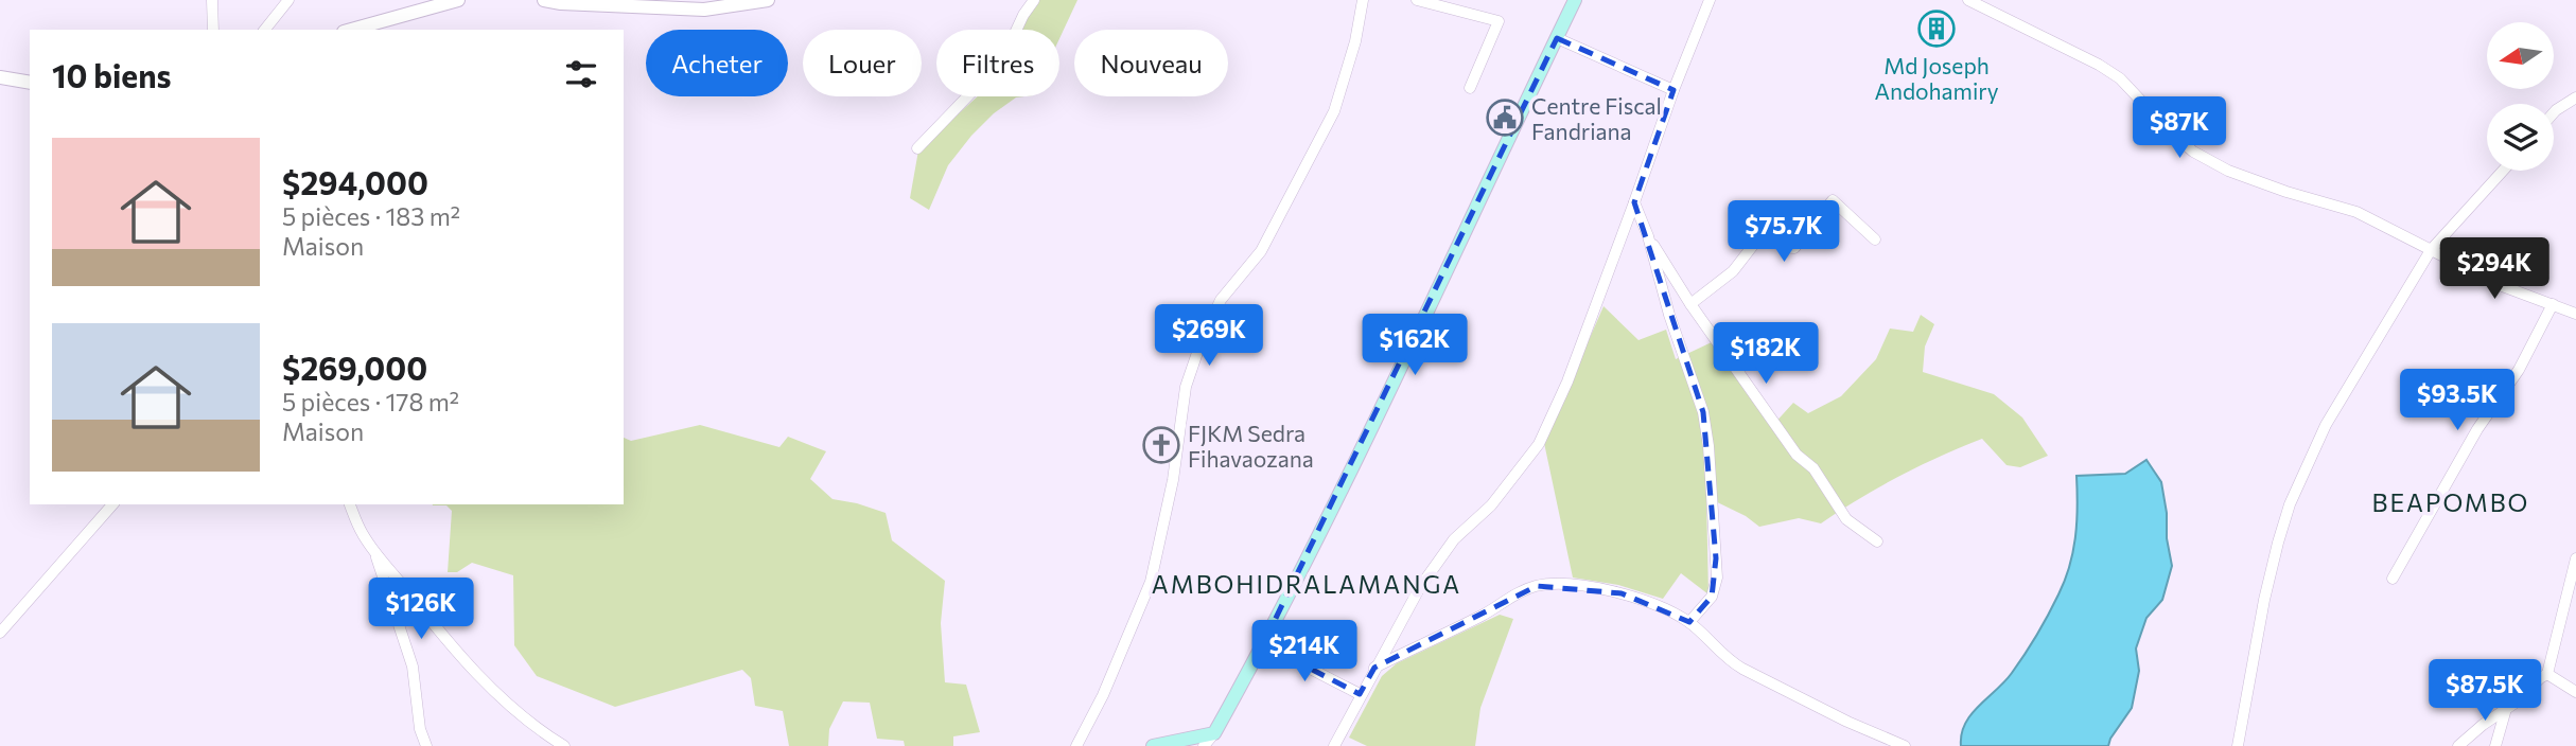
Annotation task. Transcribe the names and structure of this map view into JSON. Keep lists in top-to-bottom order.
{
  "districts": ["BEAPOMBO", "AMBOHIDRALAMANGA"],
  "places": {
    "building": ["Md Joseph Andohamiry"],
    "public building": ["Centre Fiscal Fandriana"],
    "church": ["FJKM Sedra Fihavaozana"]
  },
  "north": "left",
  "page": {
    "chip": [
      "Acheter",
      "Louer",
      "Filtres",
      "Nouveau"
    ],
    "heading": "10 biens",
    "price": [
      "$87K",
      "$75.7K",
      "$294K",
      "$269K",
      "$162K",
      "$182K",
      "$93.5K",
      "$126K",
      "$214K",
      "$87.5K"
    ],
    "list": [
      {
        "name": "$294,000",
        "note": "5 pièces · 183 m² · Maison"
      },
      {
        "name": "$269,000",
        "note": "5 pièces · 178 m² · Maison"
      }
    ]
  }
}
